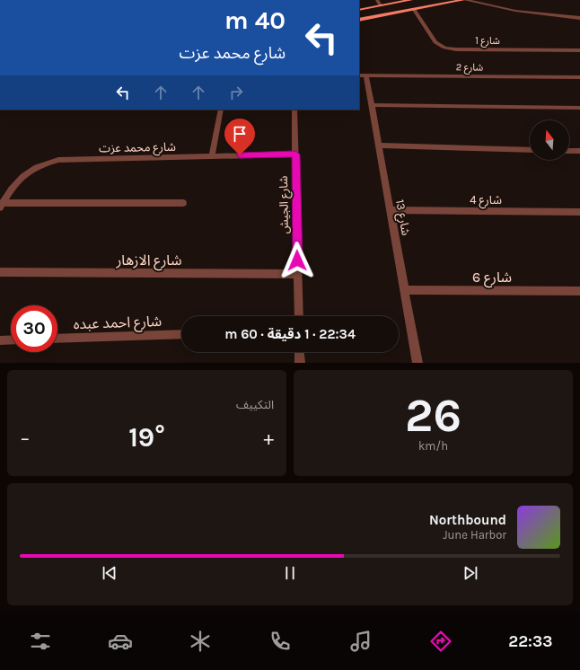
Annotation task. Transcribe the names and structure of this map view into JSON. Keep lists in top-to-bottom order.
{
  "streets": {
    "street": [
      "شارع 1",
      "شارع 2",
      "شارع محمد عزت",
      "شارع 4",
      "شارع الجيش",
      "شارع 13",
      "شارع الازهار",
      "شارع 6",
      "شارع احمد عبده"
    ]
  },
  "crossings": [
    ["شارع 2", "شارع 13"],
    ["شارع محمد عزت", "شارع الجيش"],
    ["شارع 4", "شارع 13"],
    ["شارع الجيش", "شارع الازهار"],
    ["شارع 13", "شارع 6"]
  ],
  "north": "top",
  "page": {
    "turn": ["40 m", "شارع محمد عزت"],
    "limit": "30",
    "trip": "22:34 · 1 دقيقة · 60 m",
    "tile": [
      ["26", "km/h"],
      "التكييف"
    ],
    "heat": ["−", "19°", "+"],
    "song": ["Northbound", "June Harbor"],
    "tabs": "22:33"
  }
}
